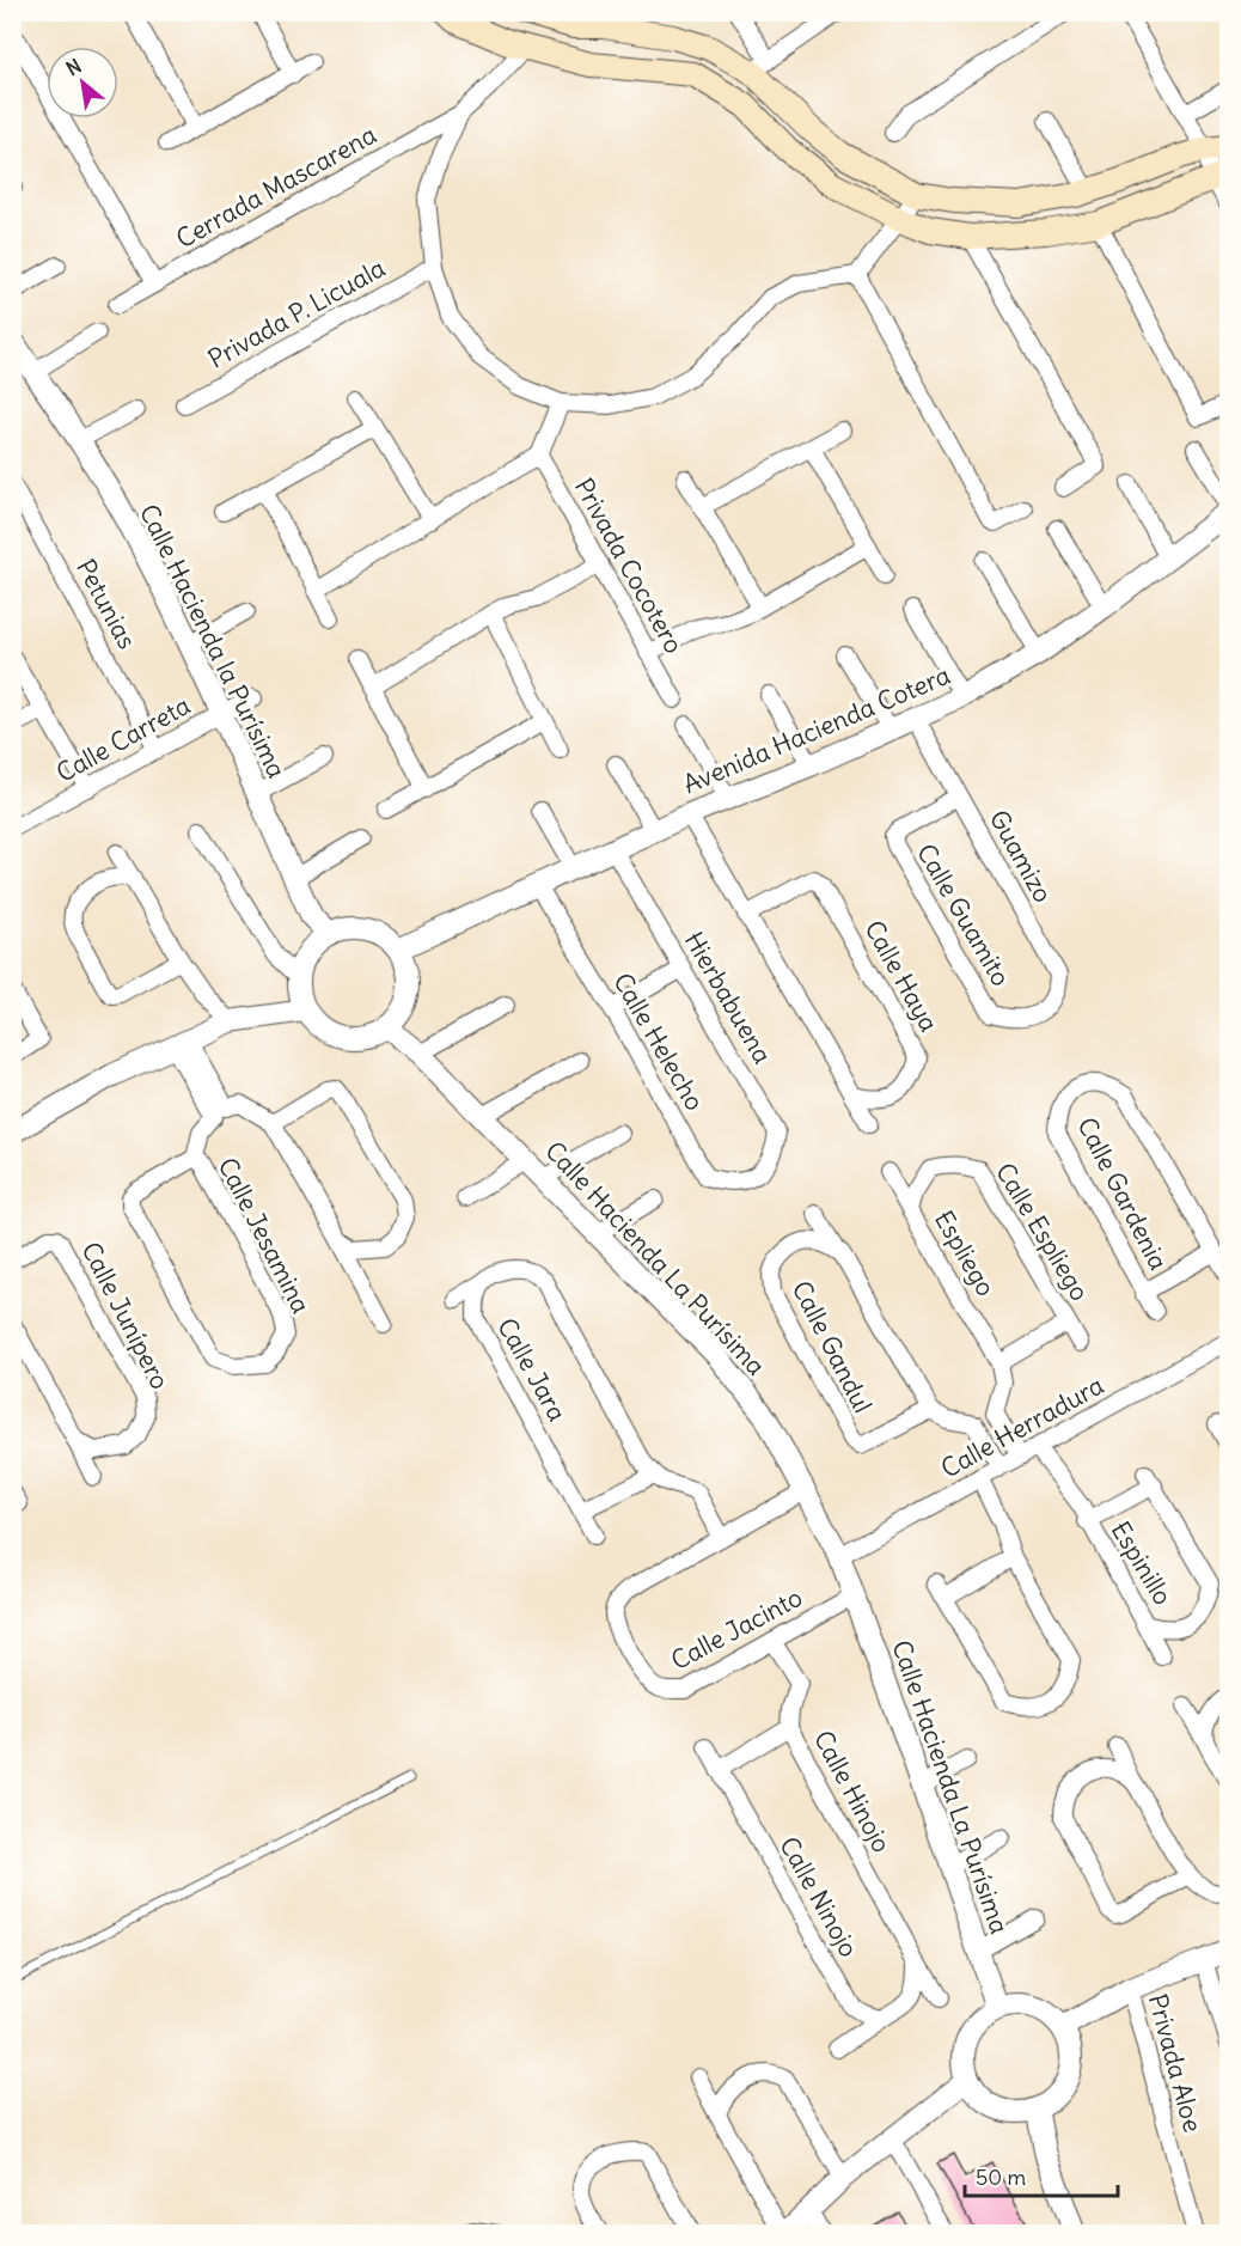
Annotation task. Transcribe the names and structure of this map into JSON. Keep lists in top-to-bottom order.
{
  "streets": {
    "street": [
      "Cerrada Mascarena",
      "Privada P. Licuala",
      "Privada Cocotero",
      "Petunias",
      "Calle Hacienda la Purísima",
      "Avenida Hacienda Cotera",
      "Calle Carreta",
      "Guamizo",
      "Calle Guamito",
      "Calle Haya",
      "Hierbabuena",
      "Calle Helecho",
      "Calle Gardenia",
      "Calle Espliego",
      "Calle Jesamina",
      "Espliego",
      "Calle Hacienda La Purísima",
      "Calle Junípero",
      "Calle Gandul",
      "Calle Jara",
      "Calle Herradura",
      "Espinillo",
      "Calle Jacinto",
      "Calle Hinojo",
      "Calle Ninojo",
      "Privada Aloe"
    ]
  },
  "crossings": [
    ["Petunias", "Calle Carreta"],
    ["Calle Hacienda la Purísima", "Avenida Hacienda Cotera"],
    ["Calle Hacienda la Purísima", "Calle Carreta"],
    ["Calle Hacienda la Purísima", "Calle Hacienda La Purísima"],
    ["Avenida Hacienda Cotera", "Guamizo"],
    ["Avenida Hacienda Cotera", "Hierbabuena"],
    ["Avenida Hacienda Cotera", "Calle Helecho"],
    ["Avenida Hacienda Cotera", "Calle Hacienda La Purísima"],
    ["Guamizo", "Calle Guamito"],
    ["Hierbabuena", "Calle Helecho"],
    ["Calle Espliego", "Espliego"],
    ["Calle Hacienda La Purísima", "Calle Herradura"],
    ["Calle Hacienda La Purísima", "Calle Jacinto"],
    ["Calle Herradura", "Espinillo"],
    ["Calle Jacinto", "Calle Hinojo"]
  ],
  "scale_bar": "50 m",
  "north": "top left"
}
